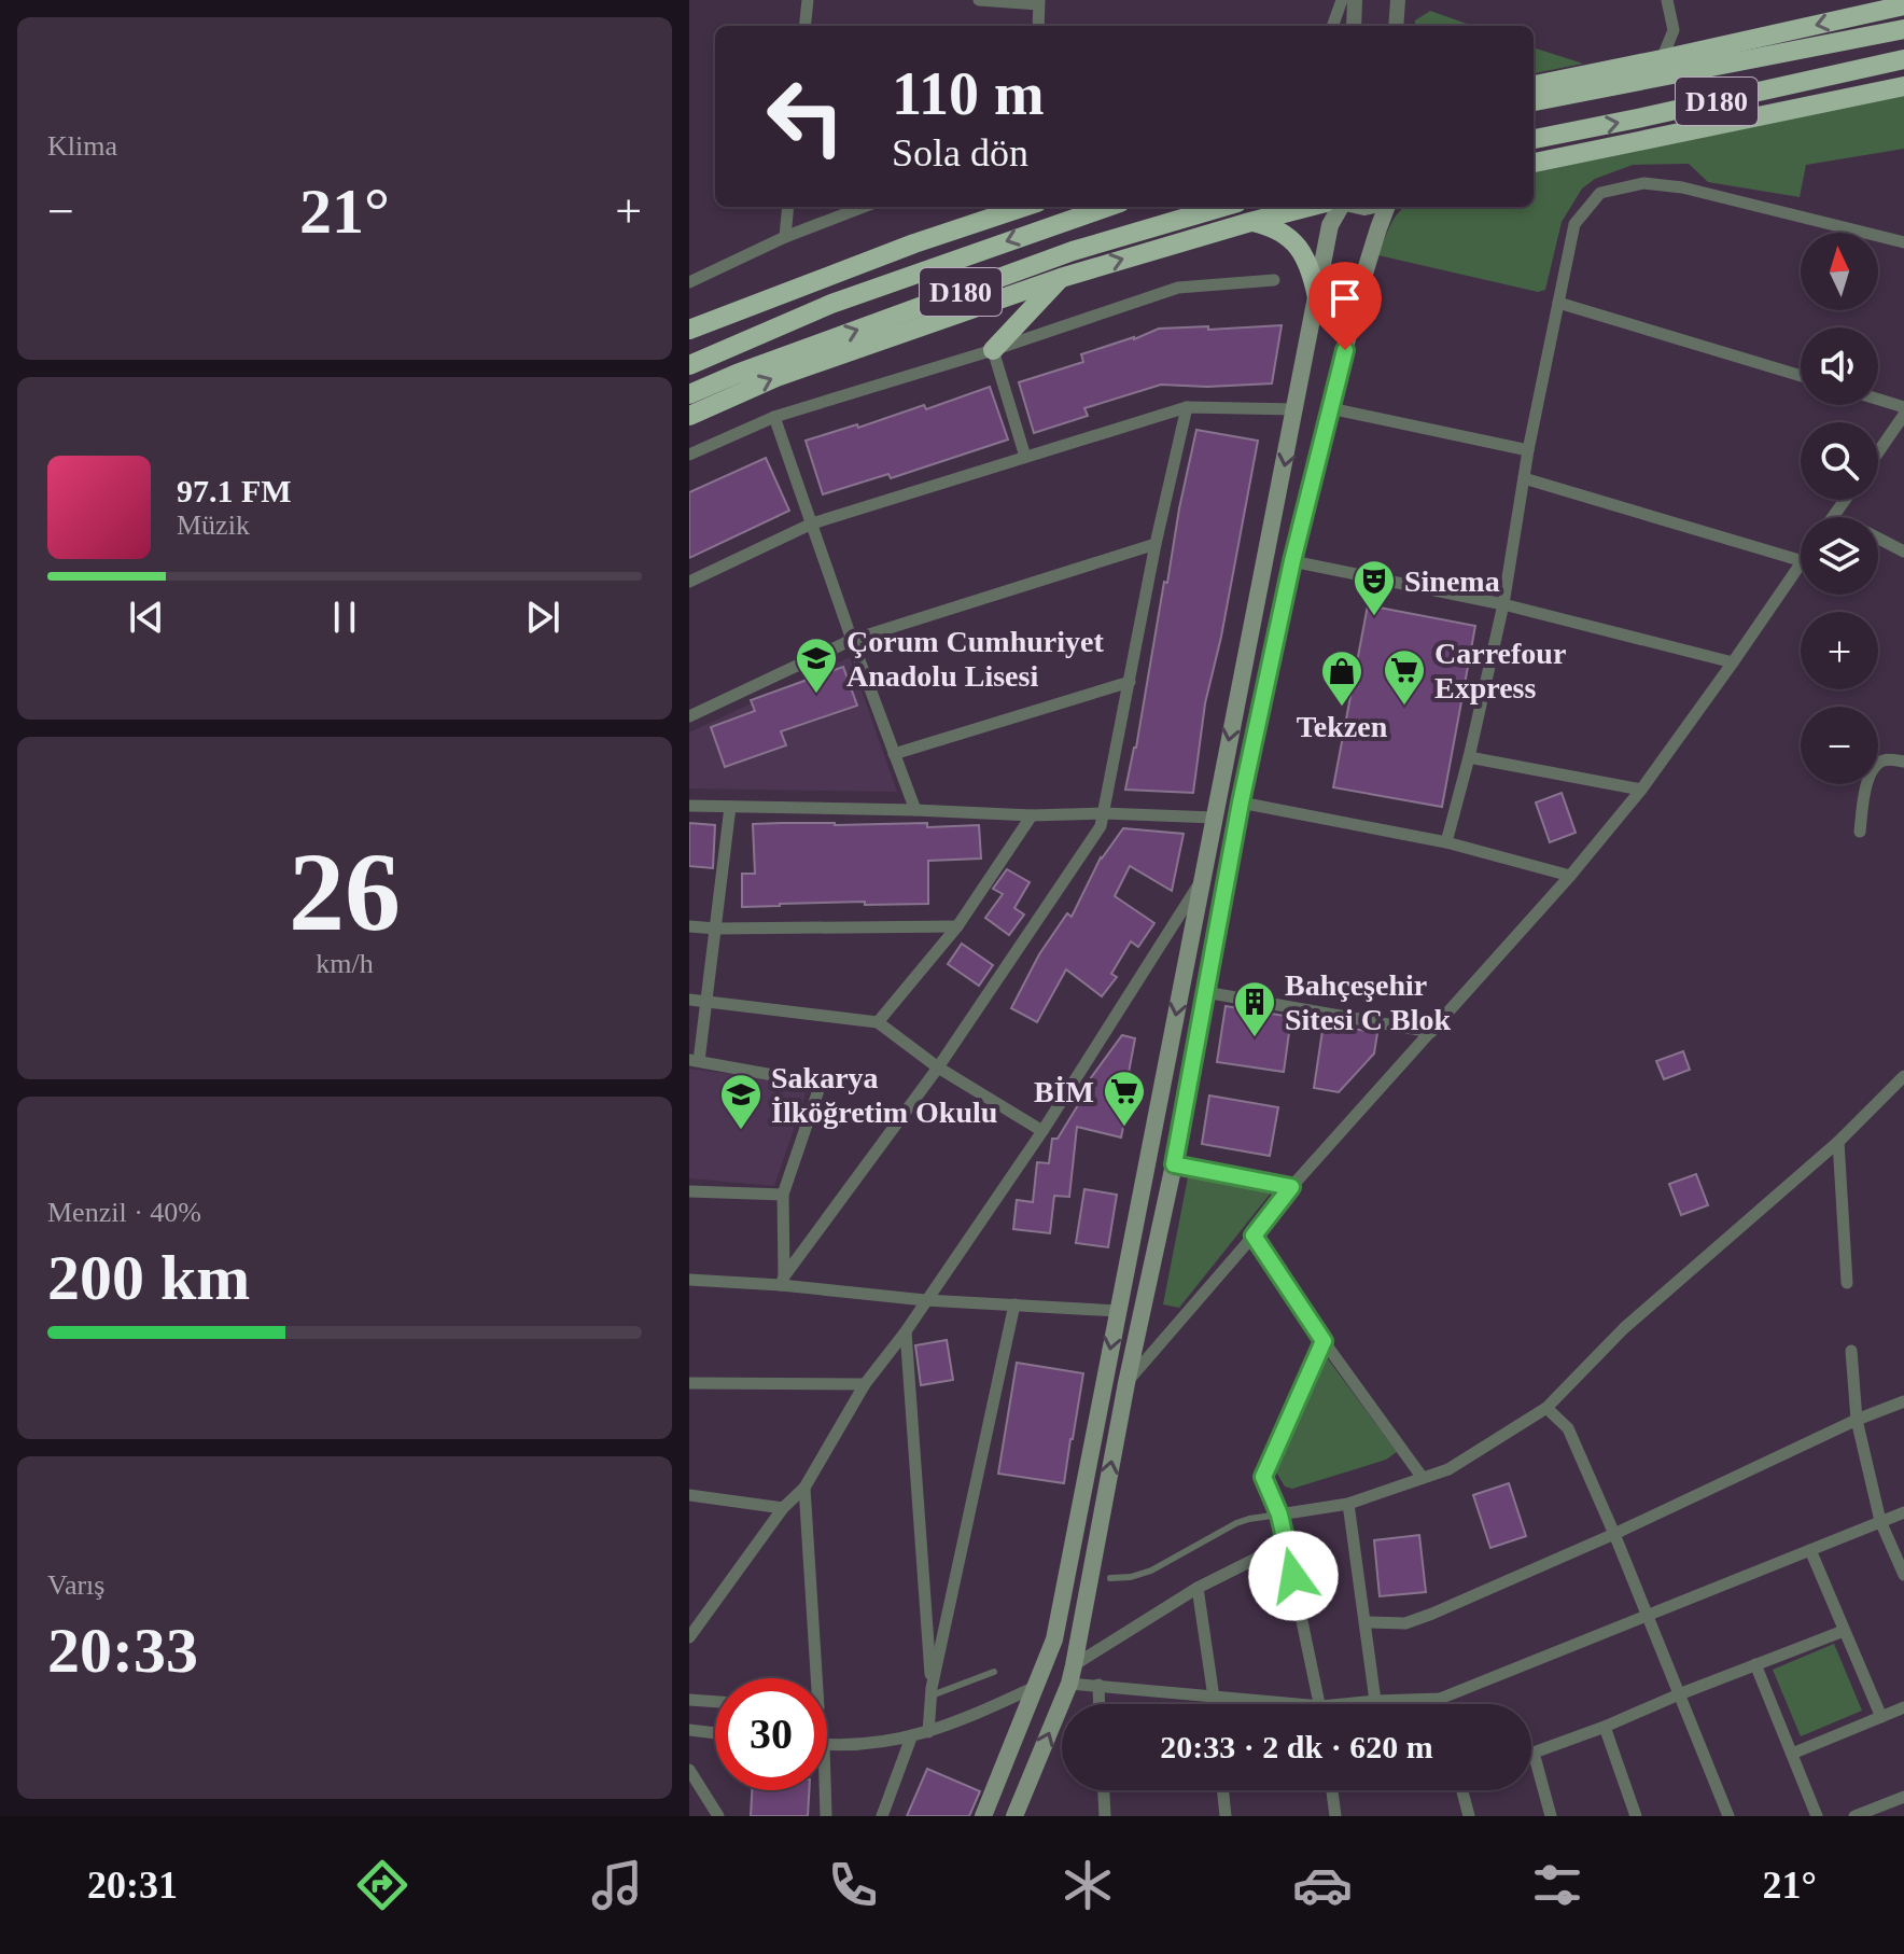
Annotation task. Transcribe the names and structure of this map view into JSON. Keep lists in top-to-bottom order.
{
  "streets": {
    "highway": ["D180"]
  },
  "places": {
    "theatre": ["Sinema"],
    "school or university": ["Çorum Cumhuriyet Anadolu Lisesi", "Sakarya İlköğretim Okulu"],
    "supermarket": ["Carrefour Express", "BİM"],
    "shop": ["Tekzen"],
    "building": ["Bahçeşehir Sitesi C Blok"]
  },
  "north": "top",
  "page": {
    "tile": [
      "Klima",
      ["26", "km/h"],
      ["Menzil · 40%", "200 km"],
      ["Varış", "20:33"]
    ],
    "turn": ["110 m", "Sola dön"],
    "heat": ["−", "21°", "+"],
    "map_buttons": ["+", "−"],
    "song": ["97.1 FM", "Müzik"],
    "limit": "30",
    "trip": "20:33 · 2 dk · 620 m",
    "tabs": ["20:31", "21°"]
  }
}
